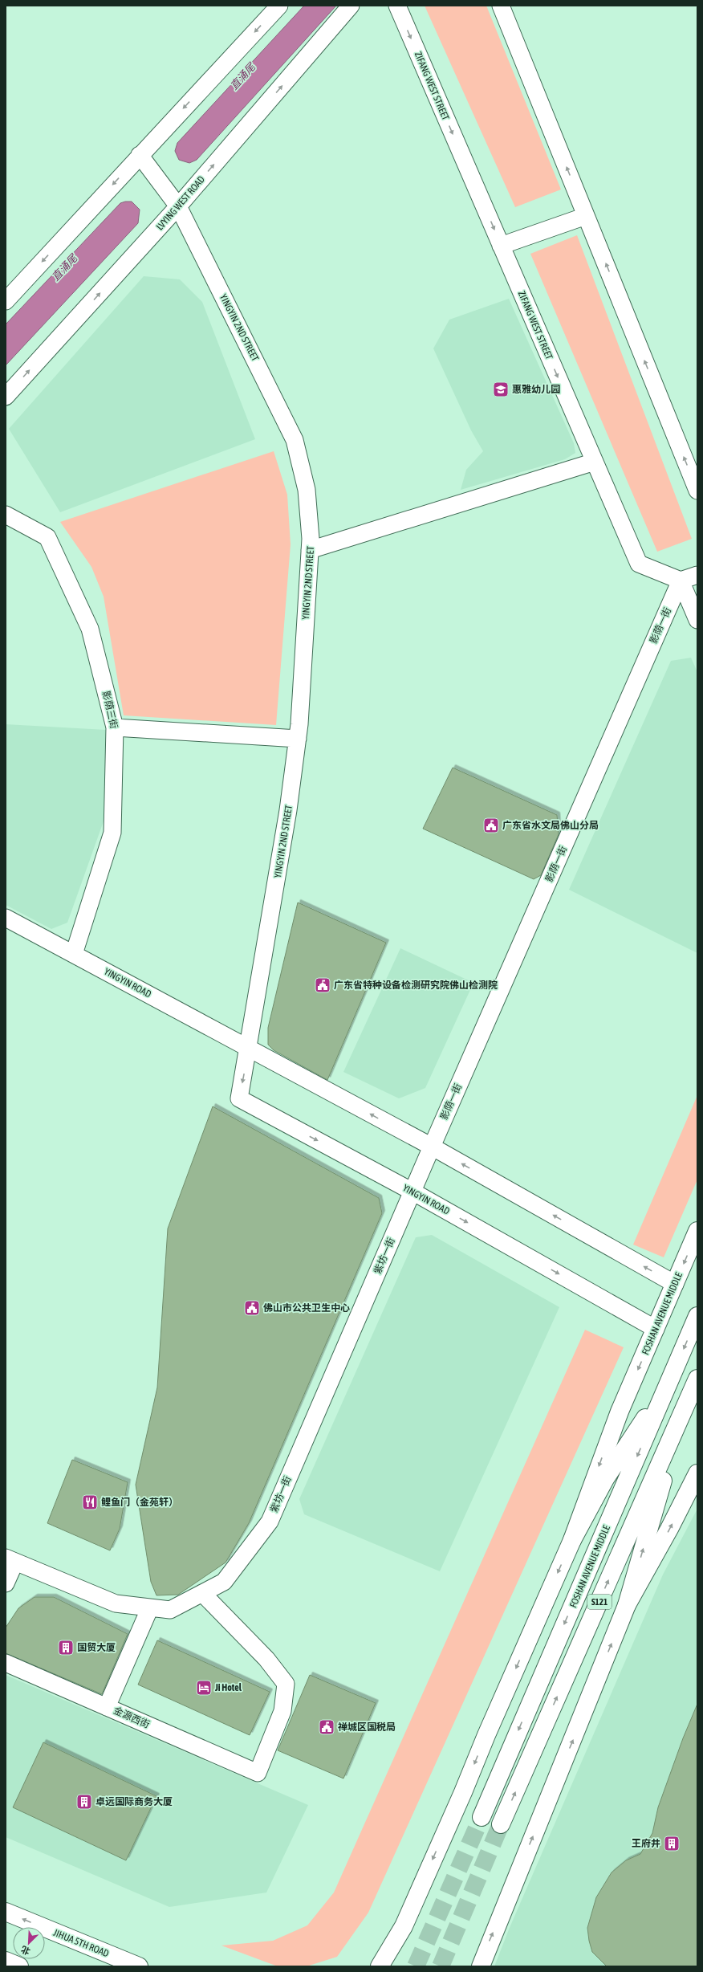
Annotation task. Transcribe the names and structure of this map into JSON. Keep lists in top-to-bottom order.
{
  "streets": {
    "main road": ["FOSHAN AVENUE MIDDLE", "S121", "JIHUA 5TH ROAD"],
    "street": [
      "ZIFANG WEST STREET",
      "LVYING WEST ROAD",
      "YINGYIN 2ND STREET",
      "影荫一街",
      "影荫三街",
      "YINGYIN ROAD",
      "紫坊一街",
      "金源西街"
    ]
  },
  "crossings": [
    ["ZIFANG WEST STREET", "影荫一街"],
    ["LVYING WEST ROAD", "YINGYIN 2ND STREET"],
    ["YINGYIN 2ND STREET", "YINGYIN ROAD"],
    ["影荫一街", "YINGYIN ROAD"],
    ["影荫一街", "紫坊一街"],
    ["影荫三街", "YINGYIN ROAD"],
    ["YINGYIN ROAD", "紫坊一街"],
    ["YINGYIN ROAD", "FOSHAN AVENUE MIDDLE"],
    ["紫坊一街", "金源西街"]
  ],
  "one_way": ["JIHUA 5TH ROAD"],
  "water": ["直涌尾"],
  "places": {
    "school or university": ["惠雅幼儿园"],
    "public building": [
      "广东省水文局佛山分局",
      "广东省特种设备检测研究院佛山检测院",
      "佛山市公共卫生中心",
      "禅城区国税局"
    ],
    "restaurant": ["鲤鱼门（金苑轩）"],
    "building": ["国贸大厦", "卓远国际商务大厦", "王府井"],
    "hotel": ["Ji Hotel"]
  },
  "north": "bottom left"
}
